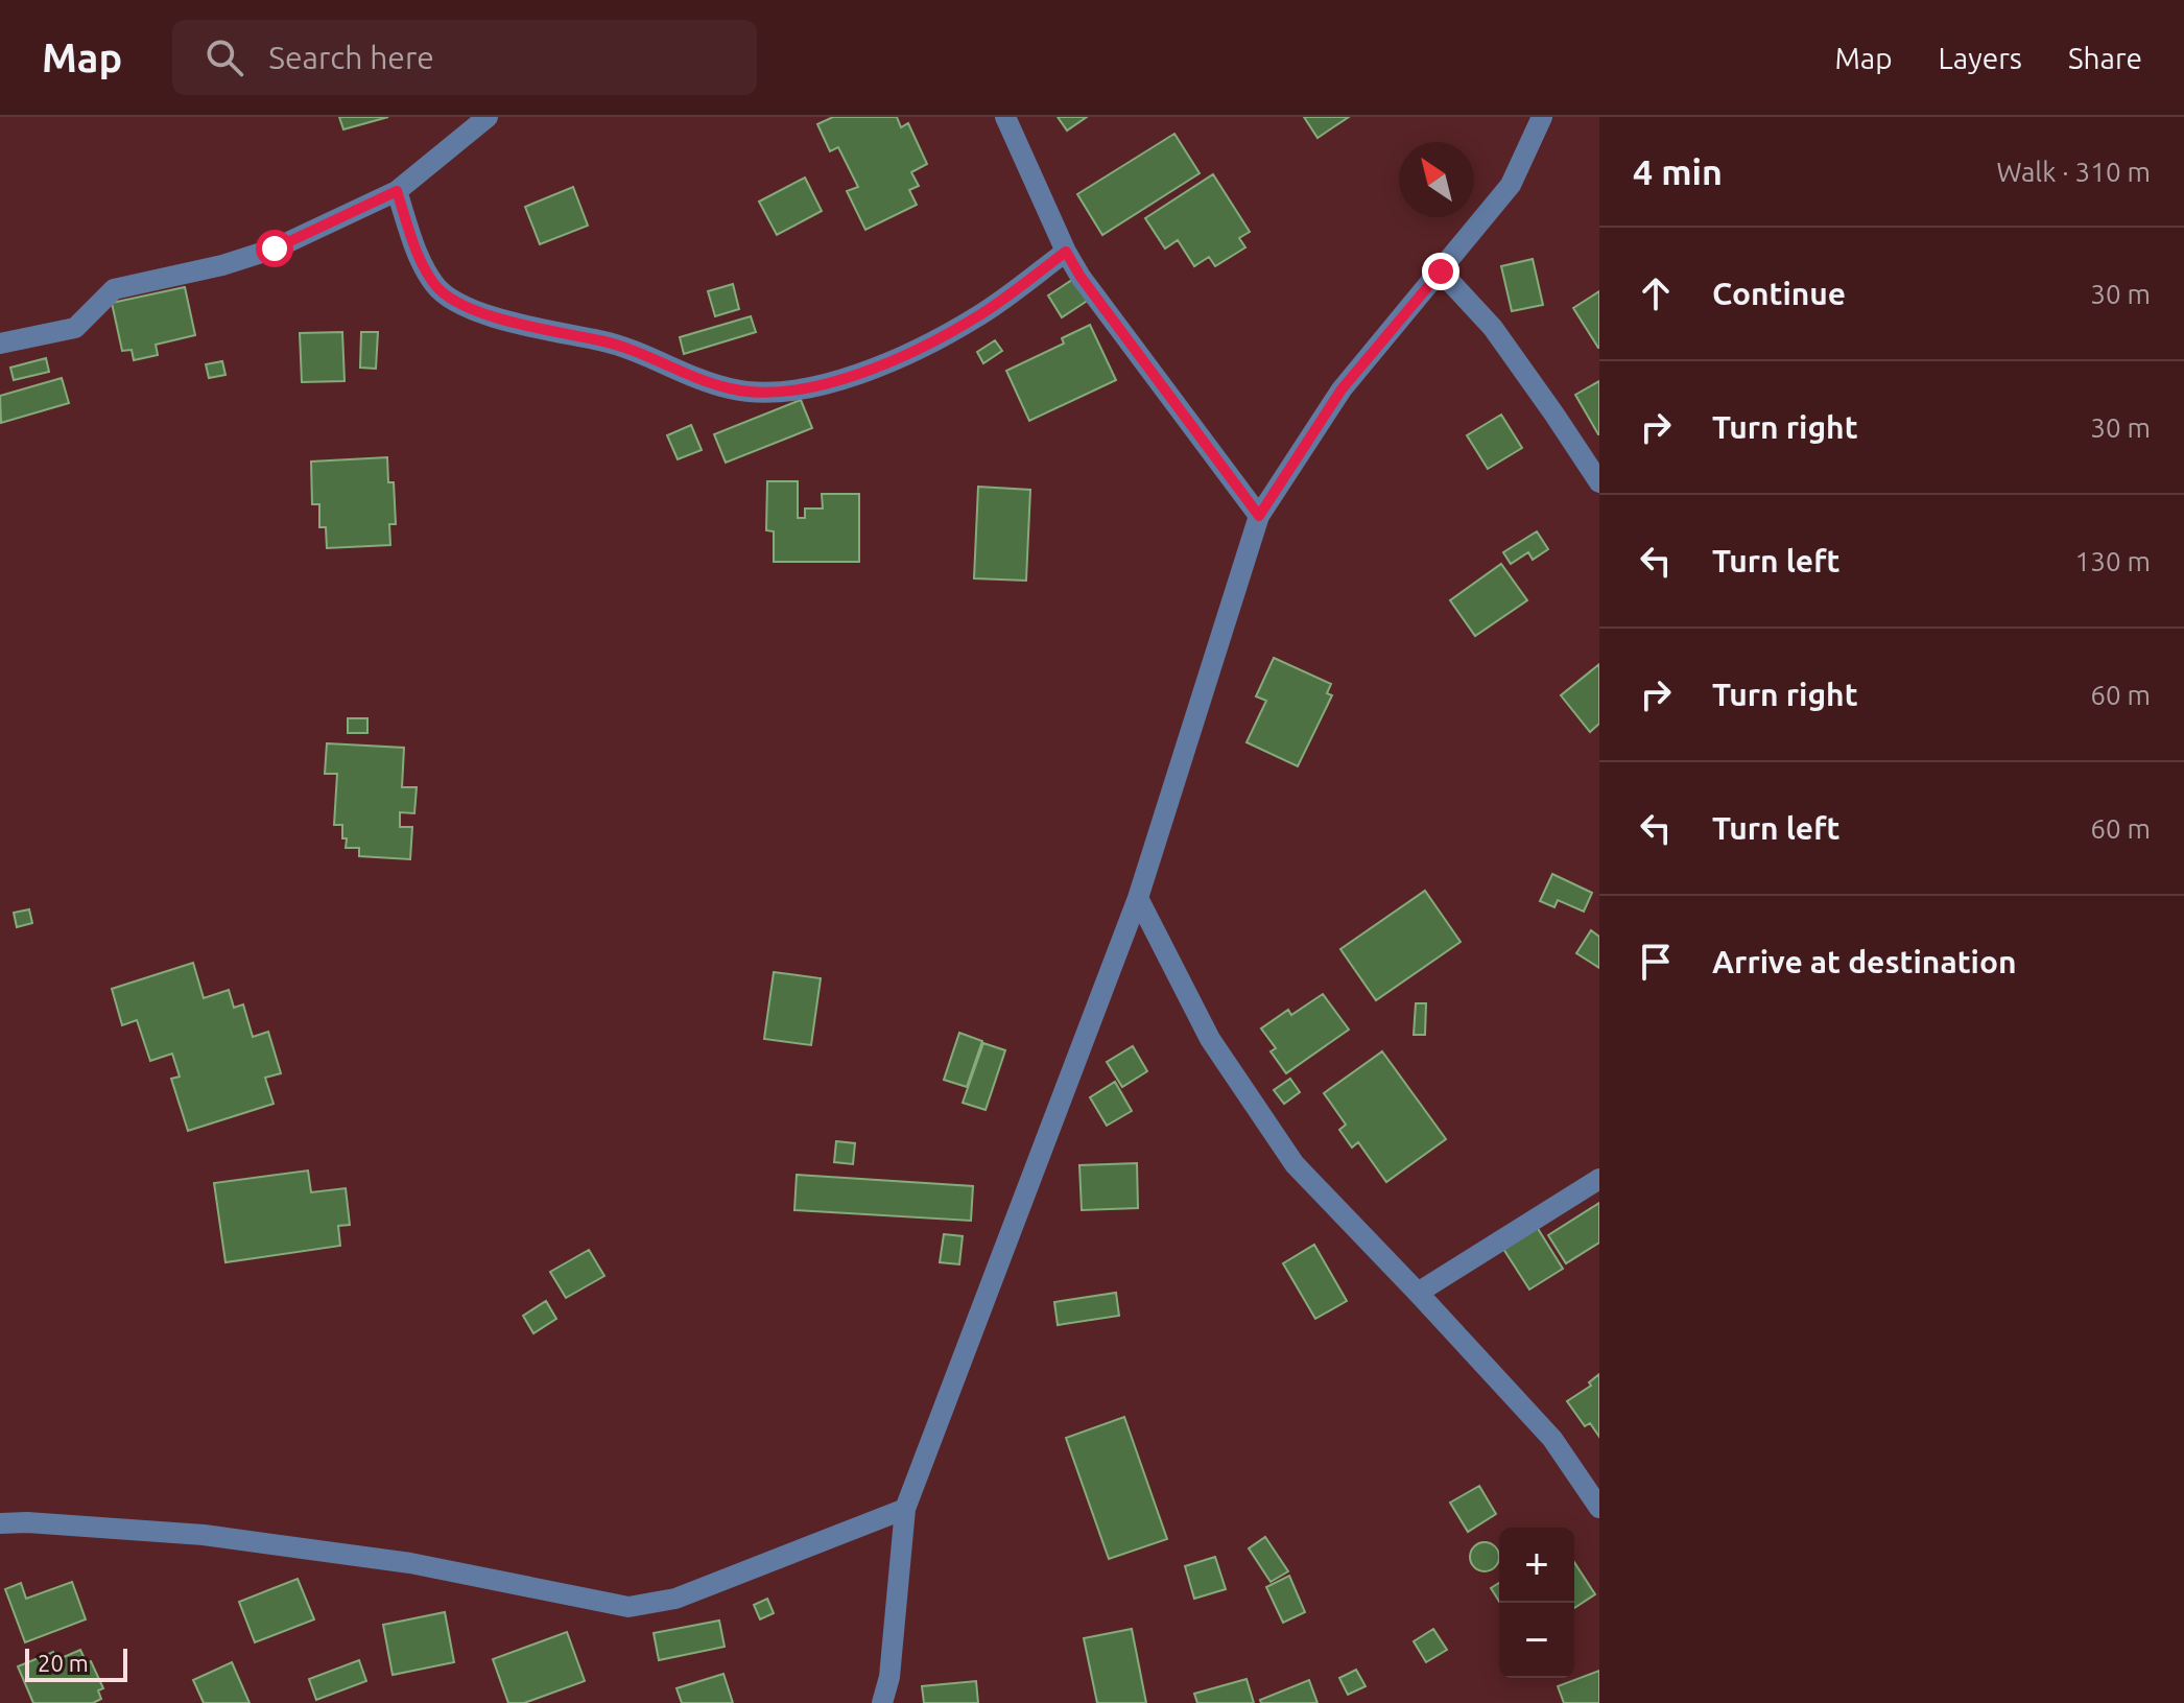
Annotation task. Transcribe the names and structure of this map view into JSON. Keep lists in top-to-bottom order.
{
  "scale_bar": "20 m",
  "north": "top left",
  "page": {
    "header": "Map",
    "search": "Search here",
    "nav": ["Map", "Layers", "Share"],
    "heading": ["4 min", "Walk · 310 m"],
    "list": [
      ["Continue", "30 m"],
      ["Turn right", "30 m"],
      ["Turn left", "130 m"],
      ["Turn right", "60 m"],
      ["Turn left", "60 m"],
      "Arrive at destination"
    ],
    "map_buttons": ["+", "−"],
    "scale": "20 m"
  }
}
